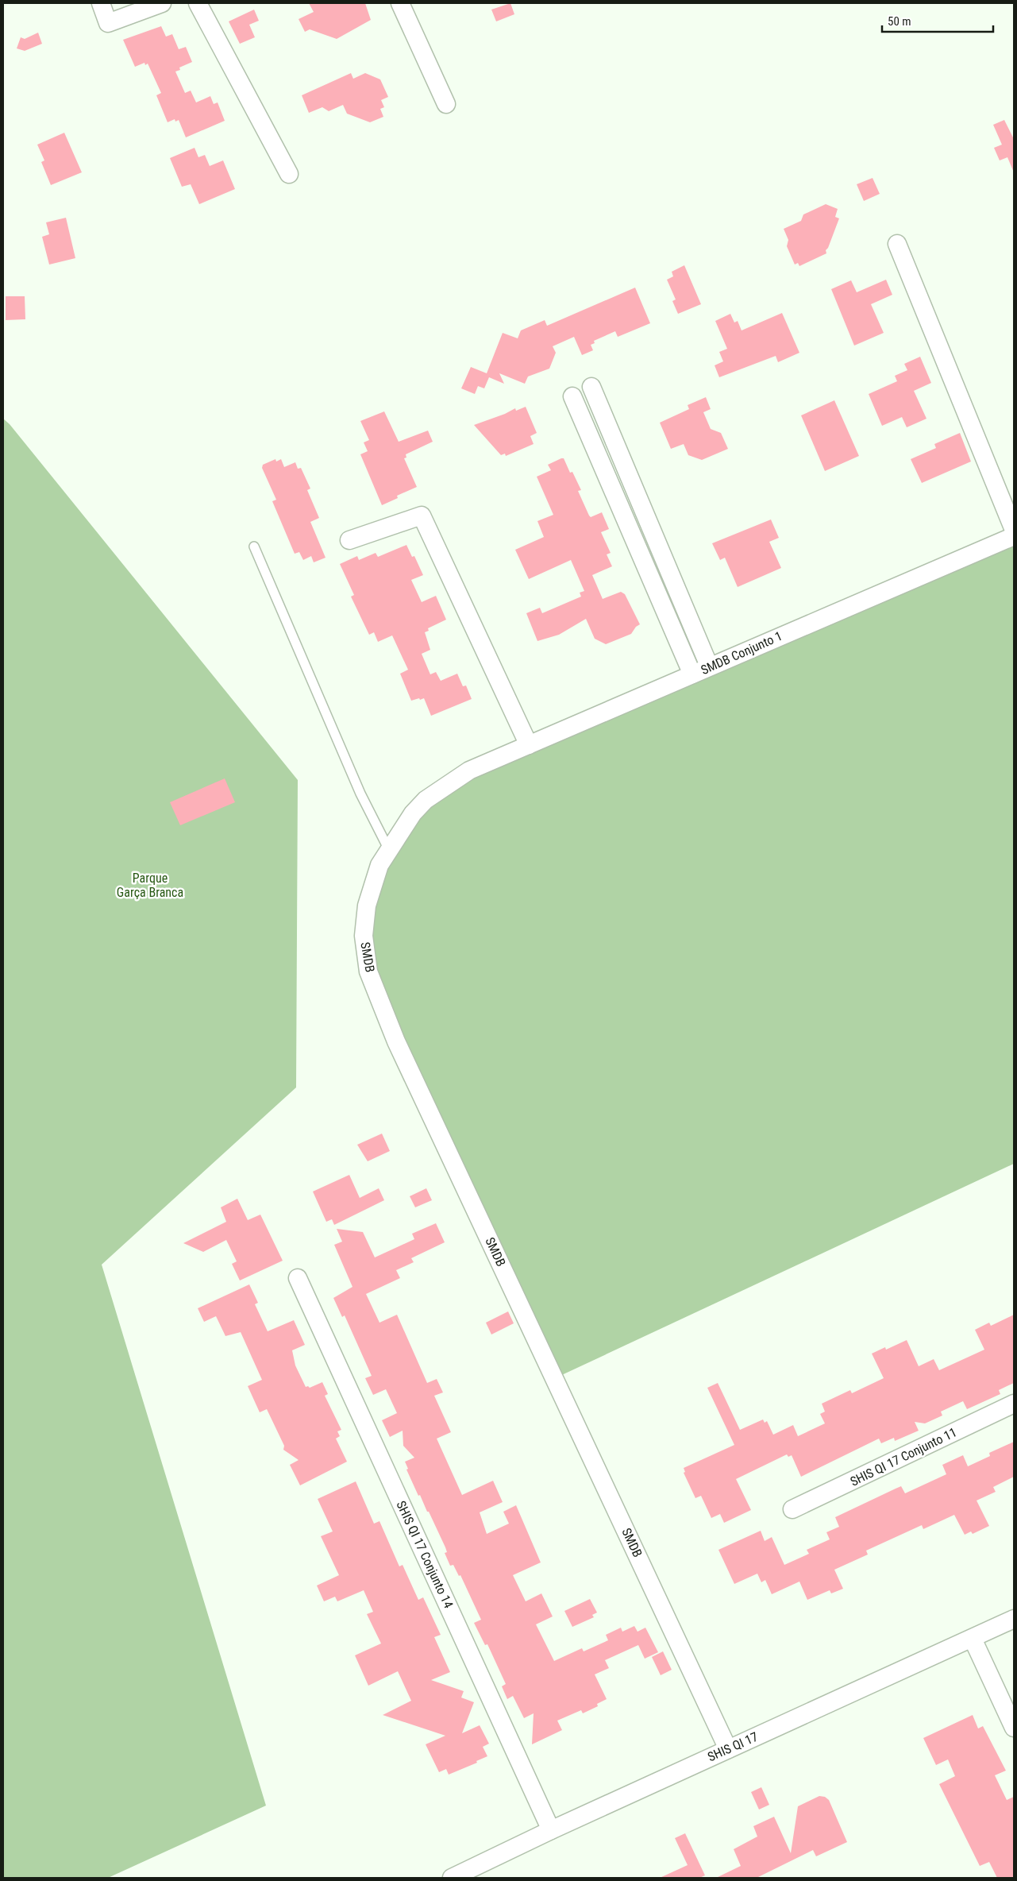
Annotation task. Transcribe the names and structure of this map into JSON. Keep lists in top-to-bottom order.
{
  "streets": {
    "street": [
      "SMDB Conjunto 1",
      "SMDB",
      "SHIS QI 17 Conjunto 11",
      "SHIS QI 17 Conjunto 14",
      "SHIS QI 17"
    ]
  },
  "crossings": [
    ["SMDB Conjunto 1", "SMDB"],
    ["SMDB", "SHIS QI 17"],
    ["SHIS QI 17 Conjunto 14", "SHIS QI 17"]
  ],
  "parks": ["Parque Garça Branca"],
  "scale_bar": "50 m"
}
